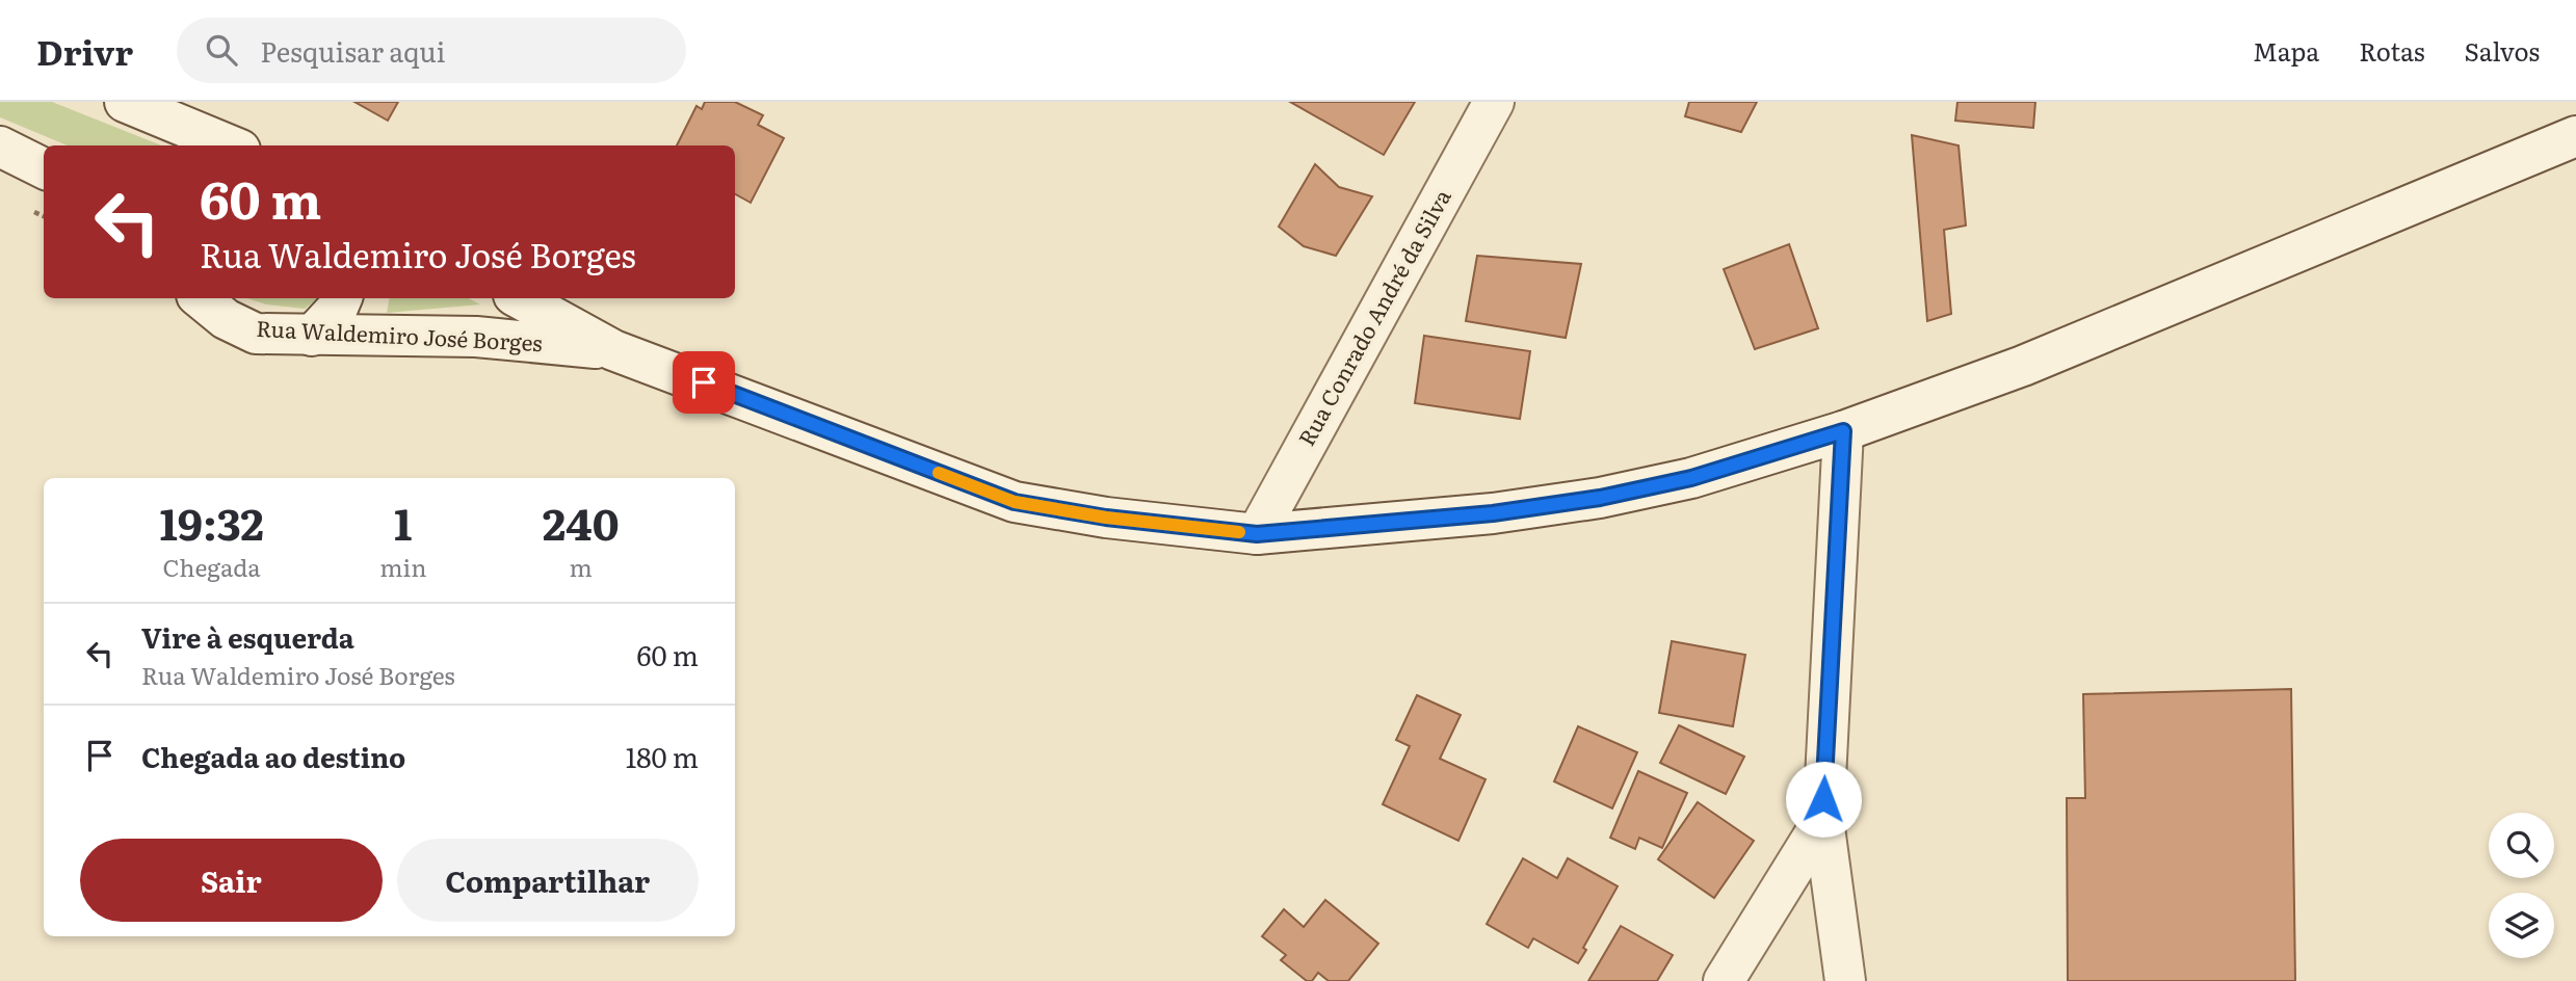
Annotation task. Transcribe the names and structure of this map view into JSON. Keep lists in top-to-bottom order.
{
  "streets": {
    "main road": ["Rua Conrado André da Silva", "Rua Waldemiro José Borges"]
  },
  "crossings": [
    ["Rua Conrado André da Silva", "Rua Waldemiro José Borges"]
  ],
  "page": {
    "header": "Drivr",
    "search": "Pesquisar aqui",
    "nav": ["Mapa", "Rotas", "Salvos"],
    "turn": ["60 m", "Rua Waldemiro José Borges"],
    "eta": [
      "19:32",
      "Chegada",
      "1",
      "min",
      "240",
      "m"
    ],
    "list": [
      {
        "name": "Vire à esquerda",
        "note": "Rua Waldemiro José Borges",
        "value": "60 m"
      },
      {
        "name": "Chegada ao destino",
        "value": "180 m"
      }
    ],
    "buttons": ["Sair", "Compartilhar"]
  }
}
